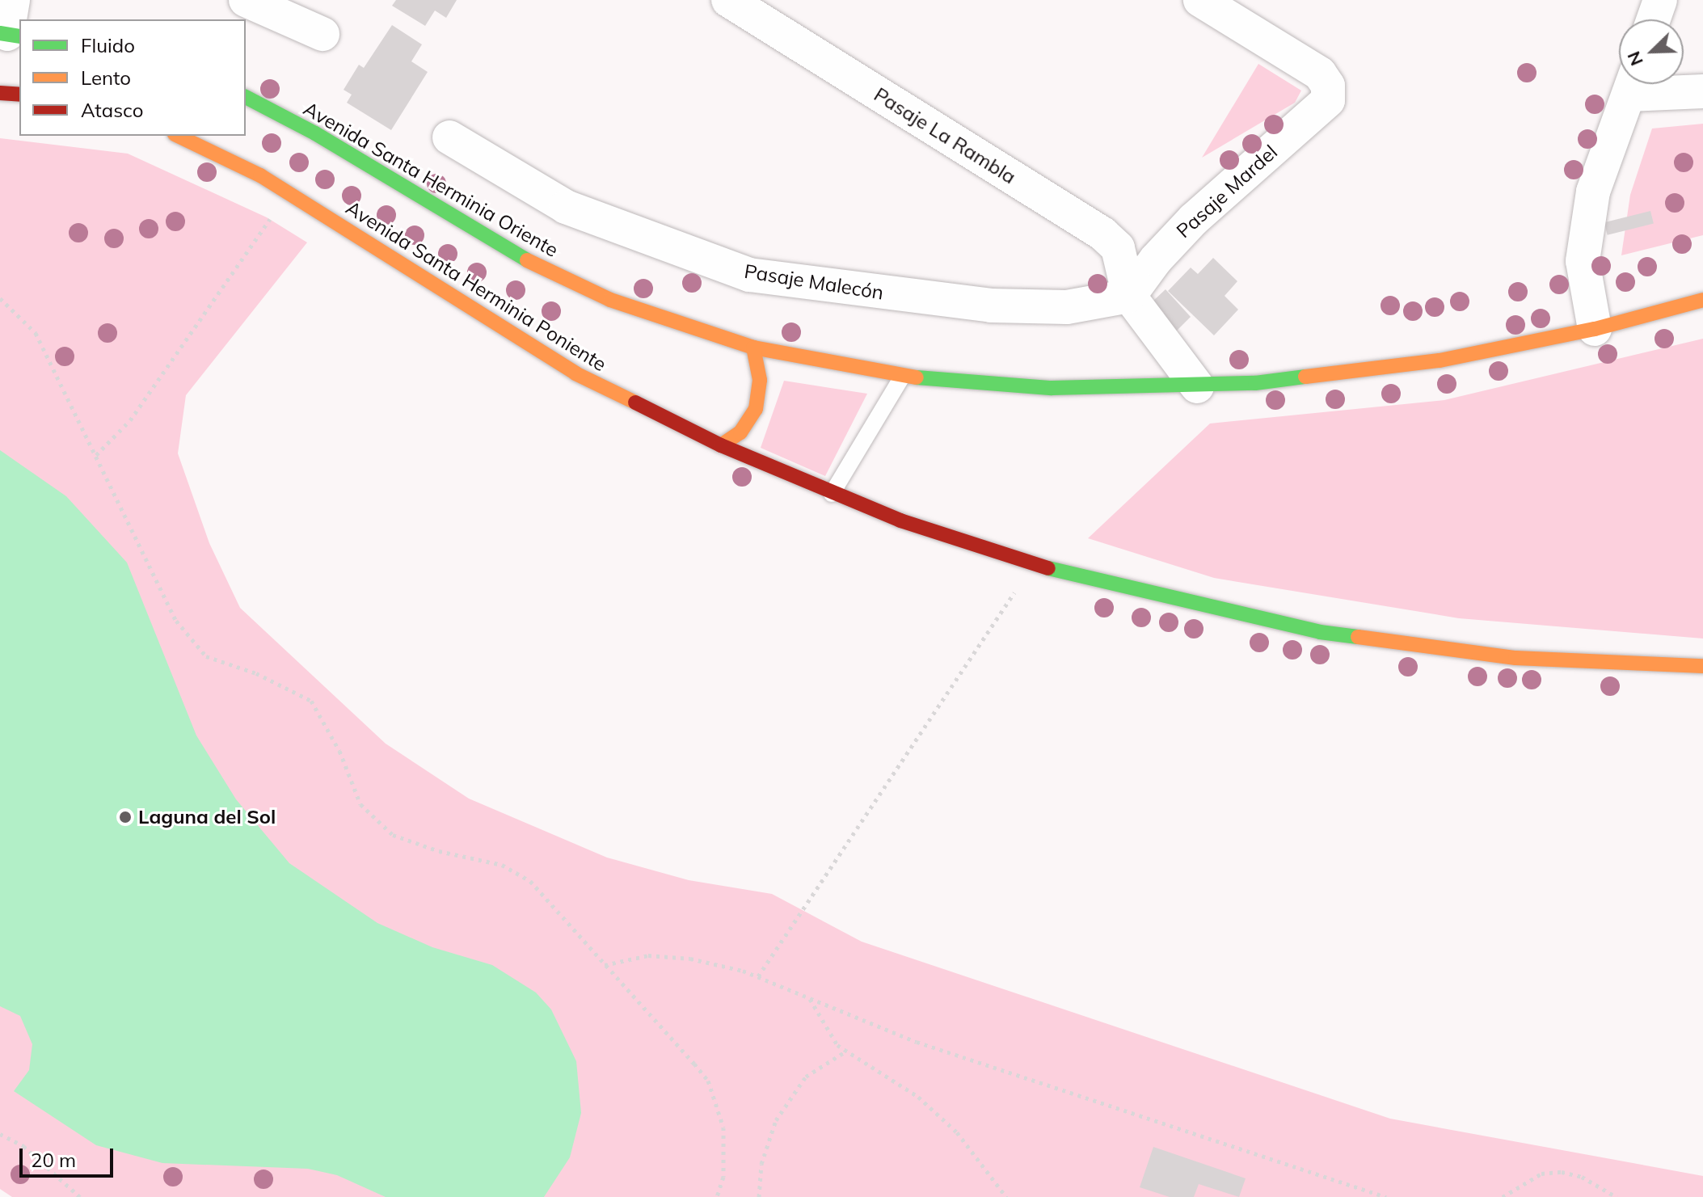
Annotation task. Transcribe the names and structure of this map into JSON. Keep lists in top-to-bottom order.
{
  "streets": {
    "street": [
      "Pasaje La Rambla",
      "Avenida Santa Herminia Oriente",
      "Pasaje Mardel",
      "Pasaje Malecón",
      "Avenida Santa Herminia Poniente"
    ]
  },
  "crossings": [
    ["Pasaje La Rambla", "Pasaje Mardel"],
    ["Pasaje La Rambla", "Pasaje Malecón"],
    ["Pasaje Mardel", "Pasaje Malecón"]
  ],
  "places": ["Laguna del Sol"],
  "legend": ["Fluido", "Lento", "Atasco"],
  "scale_bar": "20 m",
  "north": "bottom left"
}
